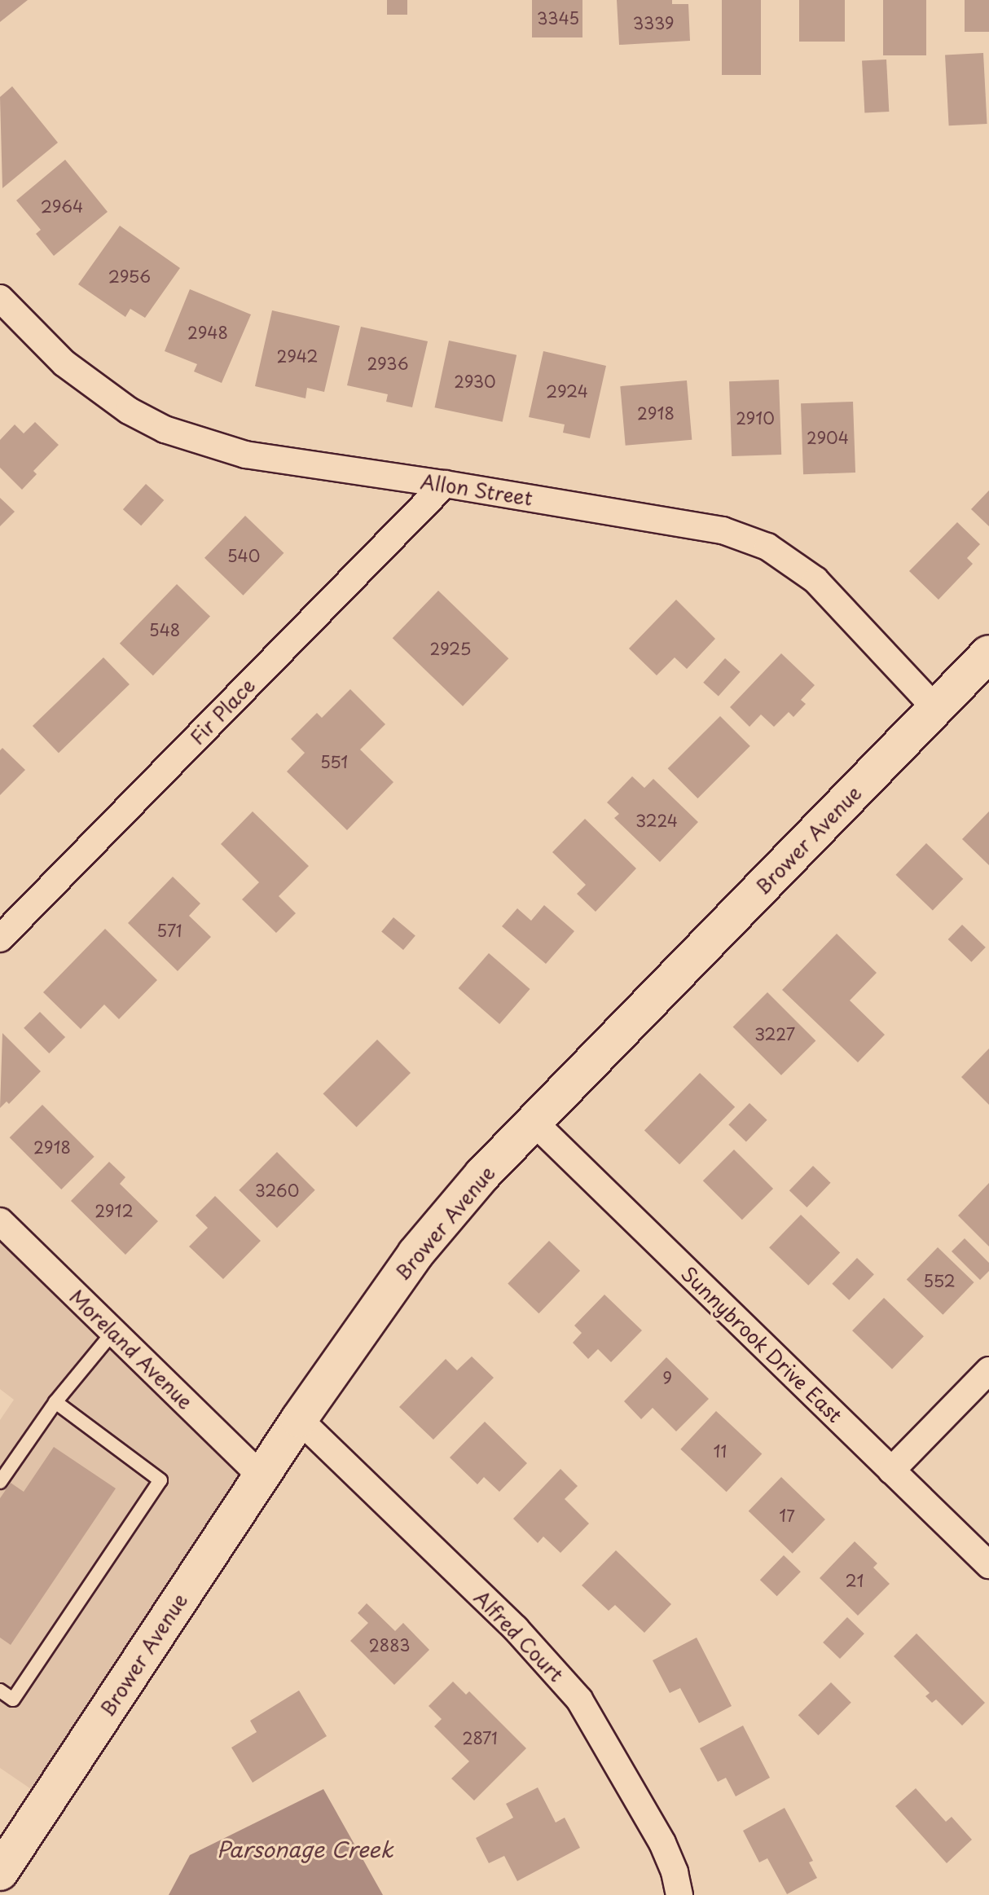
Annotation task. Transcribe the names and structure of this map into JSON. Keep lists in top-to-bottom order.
{
  "streets": {
    "main road": ["Brower Avenue"],
    "street": [
      "Allon Street",
      "Fir Place",
      "Sunnybrook Drive East",
      "Moreland Avenue",
      "Alfred Court"
    ]
  },
  "crossings": [
    ["Allon Street", "Fir Place"],
    ["Allon Street", "Brower Avenue"],
    ["Brower Avenue", "Sunnybrook Drive East"],
    ["Brower Avenue", "Moreland Avenue"],
    ["Brower Avenue", "Alfred Court"]
  ],
  "water": ["Parsonage Creek"],
  "house_numbers": [
    "3345",
    "3339",
    "2964",
    "2956",
    "2948",
    "2942",
    "2936",
    "2930",
    "2924",
    "2918",
    "2910",
    "2904",
    "540",
    "548",
    "2925",
    "551",
    "3224",
    "571",
    "3227",
    "2918",
    "3260",
    "2912",
    "552",
    "9",
    "11",
    "17",
    "21",
    "2883",
    "2871"
  ]
}
